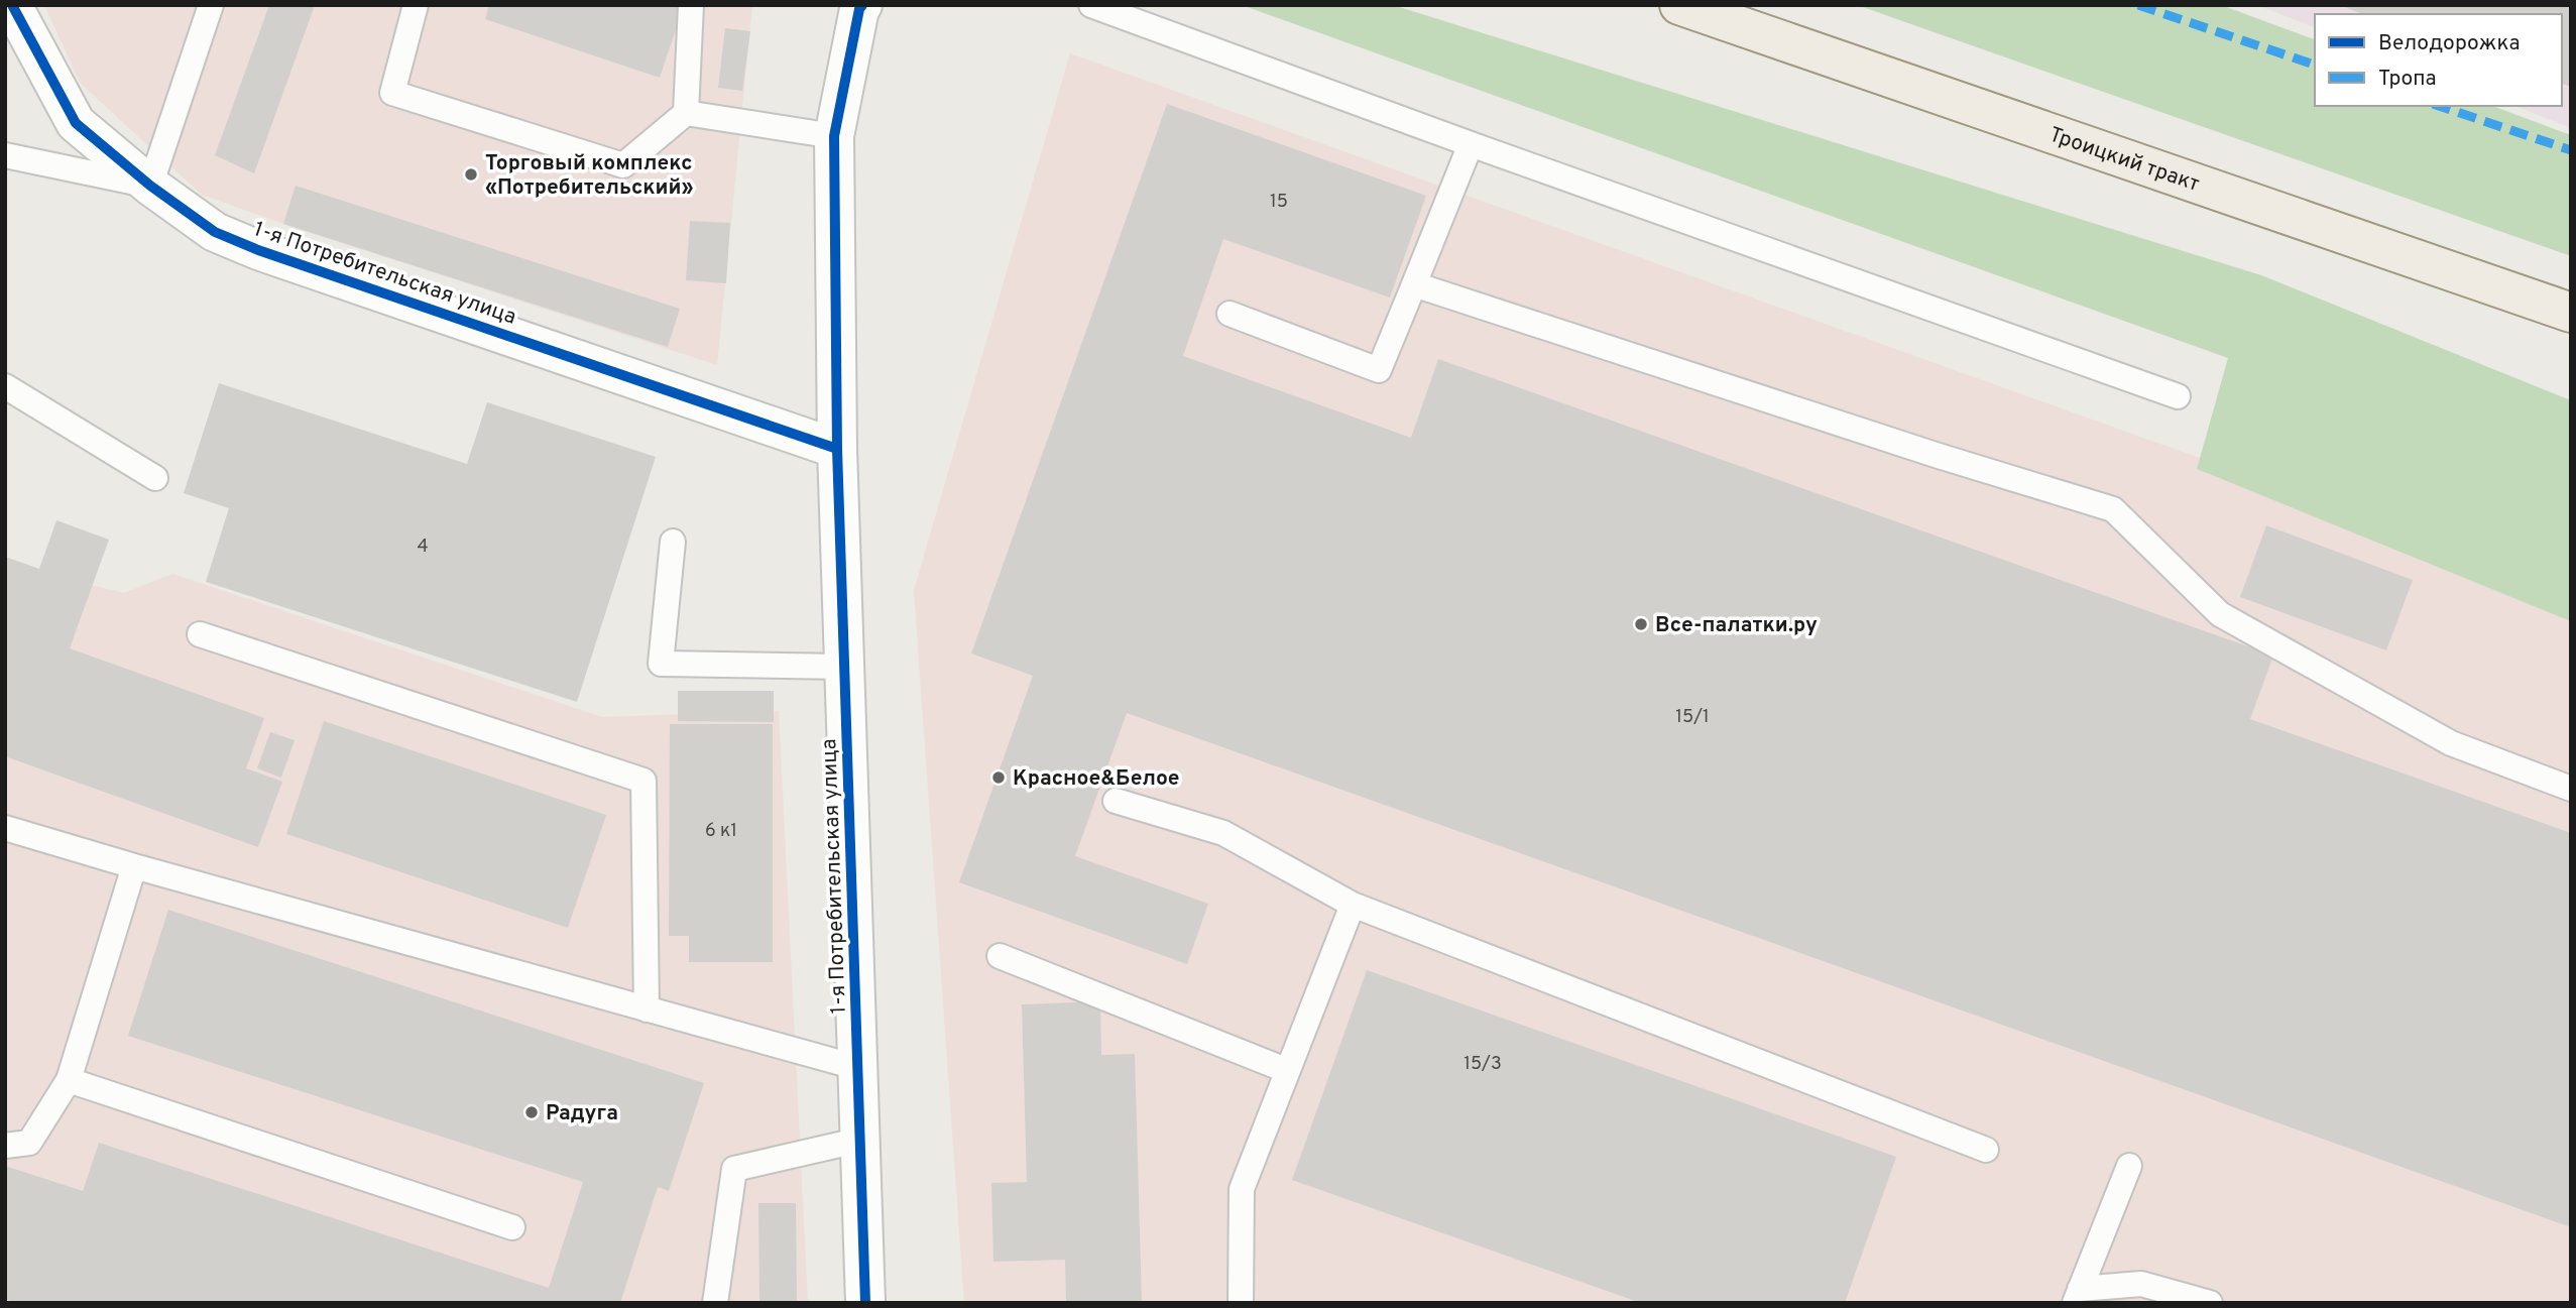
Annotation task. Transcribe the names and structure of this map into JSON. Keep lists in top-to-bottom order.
{
  "streets": {
    "main road": ["Троицкий тракт"],
    "street": ["1-я Потребительская улица"]
  },
  "places": [
    "Торговый комплекс «Потребительский»",
    "Все-палатки.ру",
    "Красное&Белое",
    "Радуга"
  ],
  "house_numbers": [
    "15",
    "4",
    "15/1",
    "6 к1",
    "15/3"
  ],
  "legend": ["Велодорожка", "Тропа"]
}
